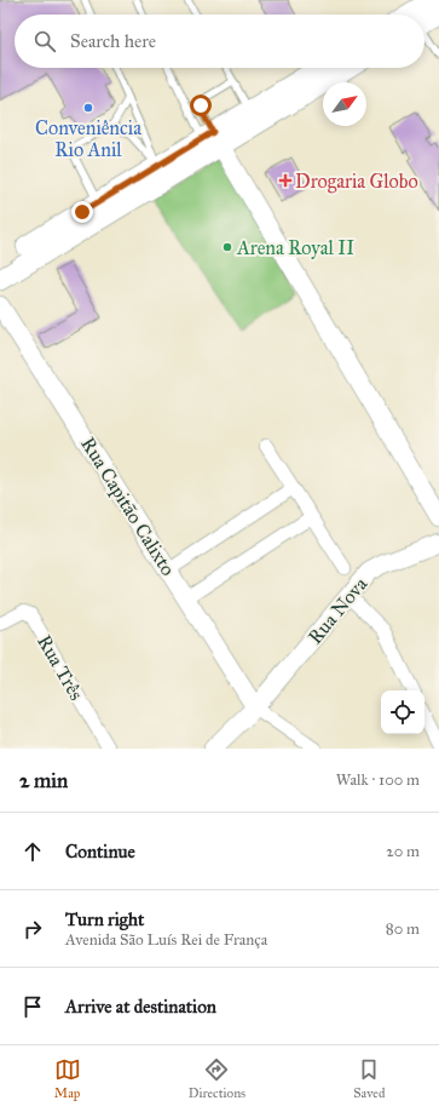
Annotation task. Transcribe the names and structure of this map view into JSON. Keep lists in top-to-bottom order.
{
  "streets": {
    "street": ["Rua Capitão Calixto", "Rua Nova", "Rua Três"]
  },
  "crossings": [
    ["Rua Capitão Calixto", "Rua Nova"]
  ],
  "places": {
    "other": ["Conveniência Rio Anil", "Arena Royal II"],
    "health": ["Drogaria Globo"]
  },
  "north": "top right",
  "page": {
    "search": "Search here",
    "heading": ["2 min", "Walk · 100 m"],
    "list": [
      ["Continue", "20 m"],
      ["Turn right", "Avenida São Luís Rei de França", "80 m"],
      "Arrive at destination"
    ],
    "nav": ["Map", "Directions", "Saved"]
  }
}
